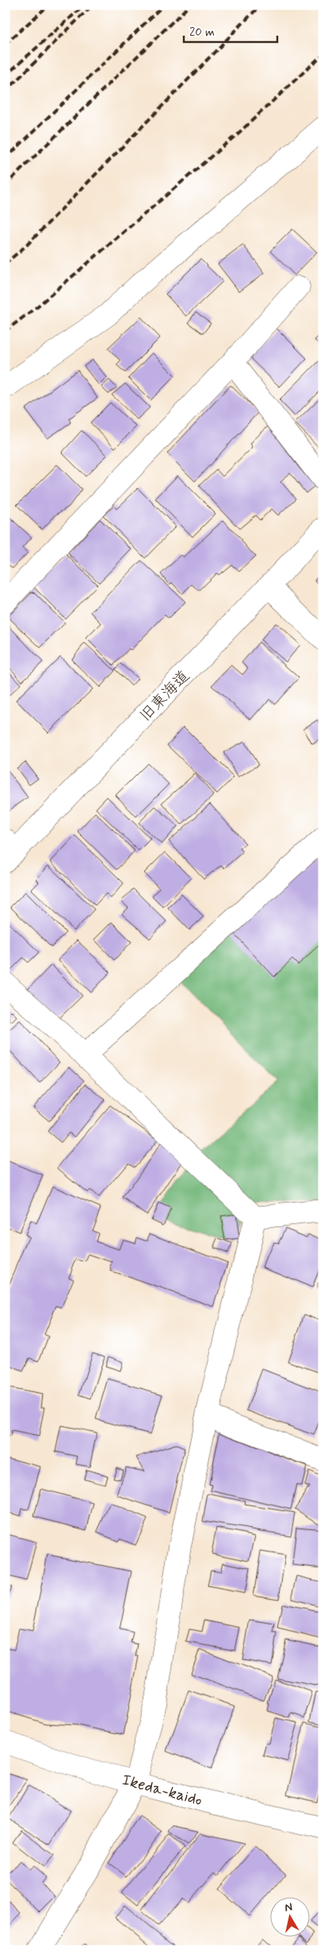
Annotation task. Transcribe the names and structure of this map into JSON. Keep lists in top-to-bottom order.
{
  "streets": {
    "street": ["旧東海道", "Ikeda-kaido"]
  },
  "scale_bar": "20 m",
  "north": "top"
}
